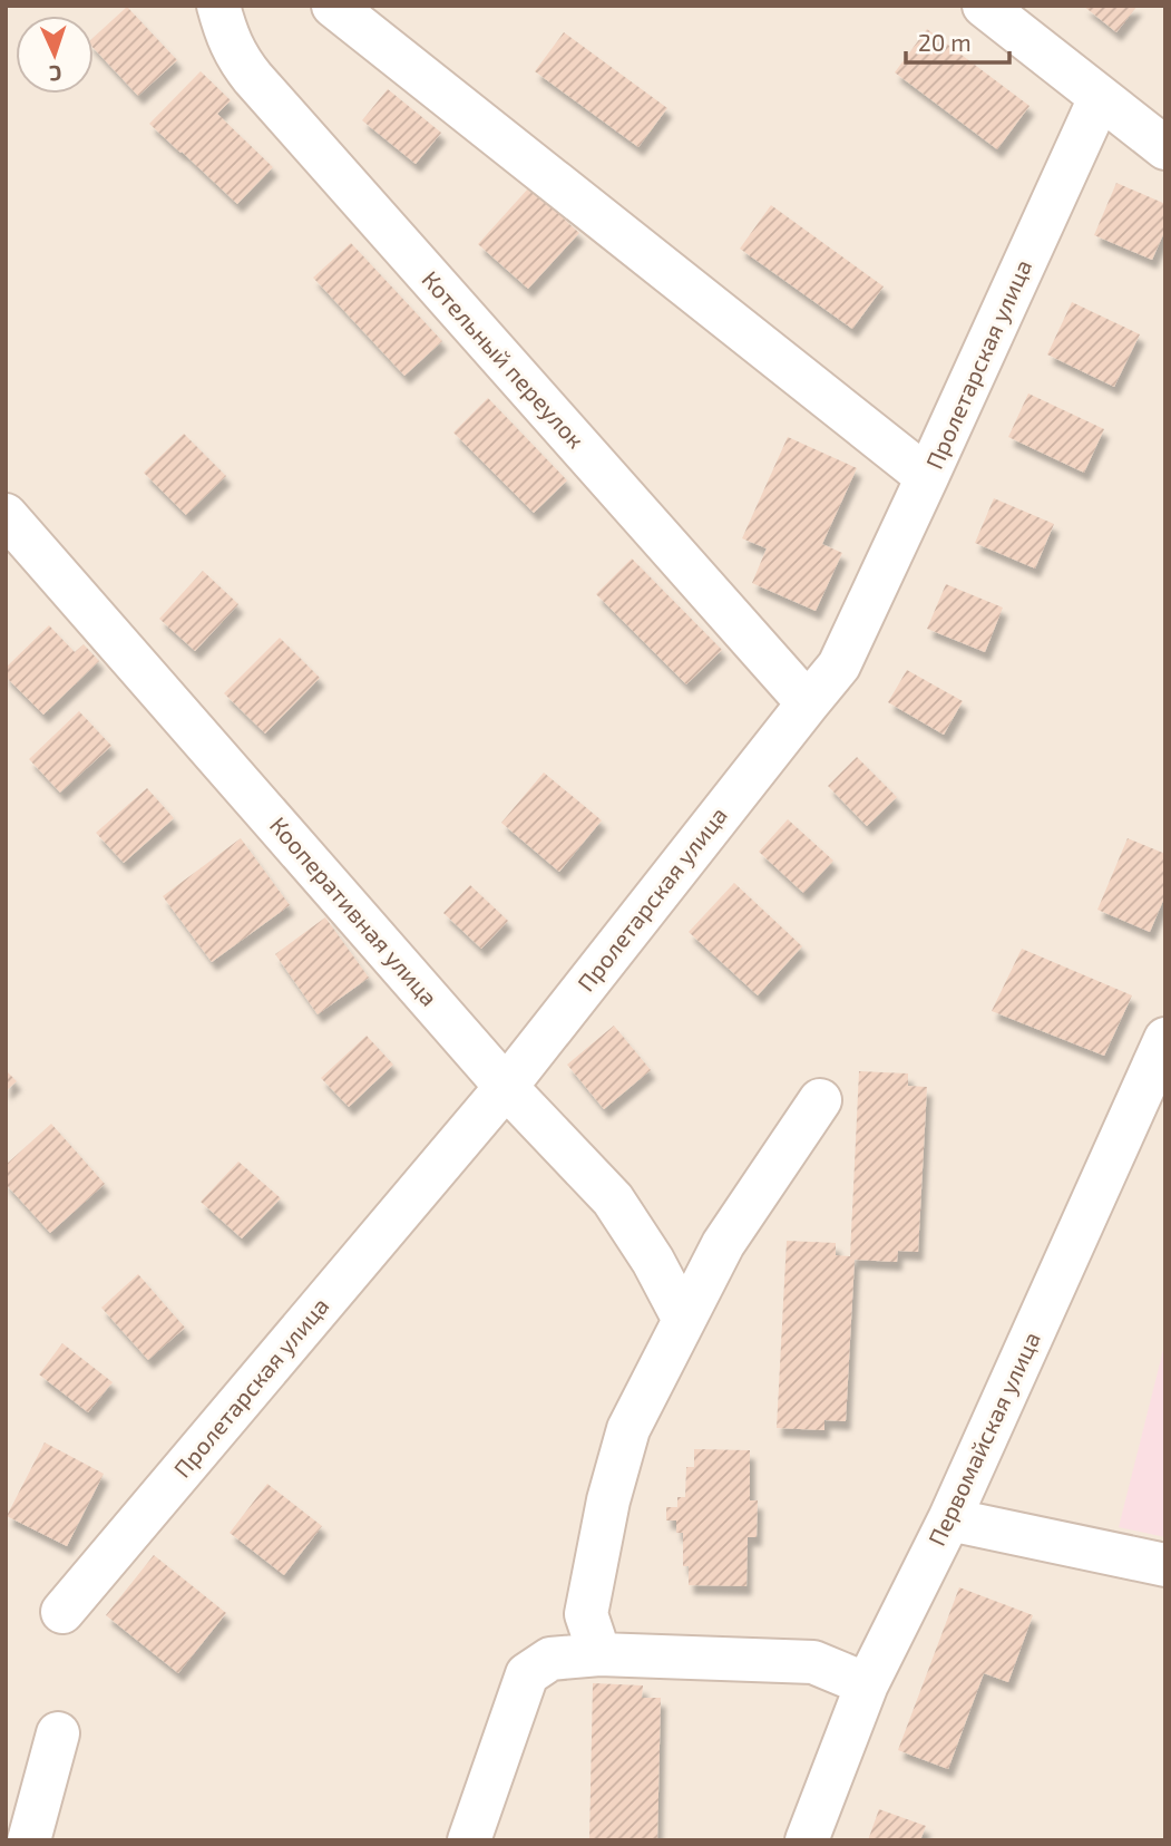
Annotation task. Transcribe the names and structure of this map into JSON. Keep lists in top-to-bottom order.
{
  "streets": {
    "street": [
      "Котельный переулок",
      "Пролетарская улица",
      "Кооперативная улица",
      "Первомайская улица"
    ]
  },
  "crossings": [
    ["Котельный переулок", "Пролетарская улица"],
    ["Пролетарская улица", "Кооперативная улица"]
  ],
  "scale_bar": "20 m",
  "north": "bottom"
}
